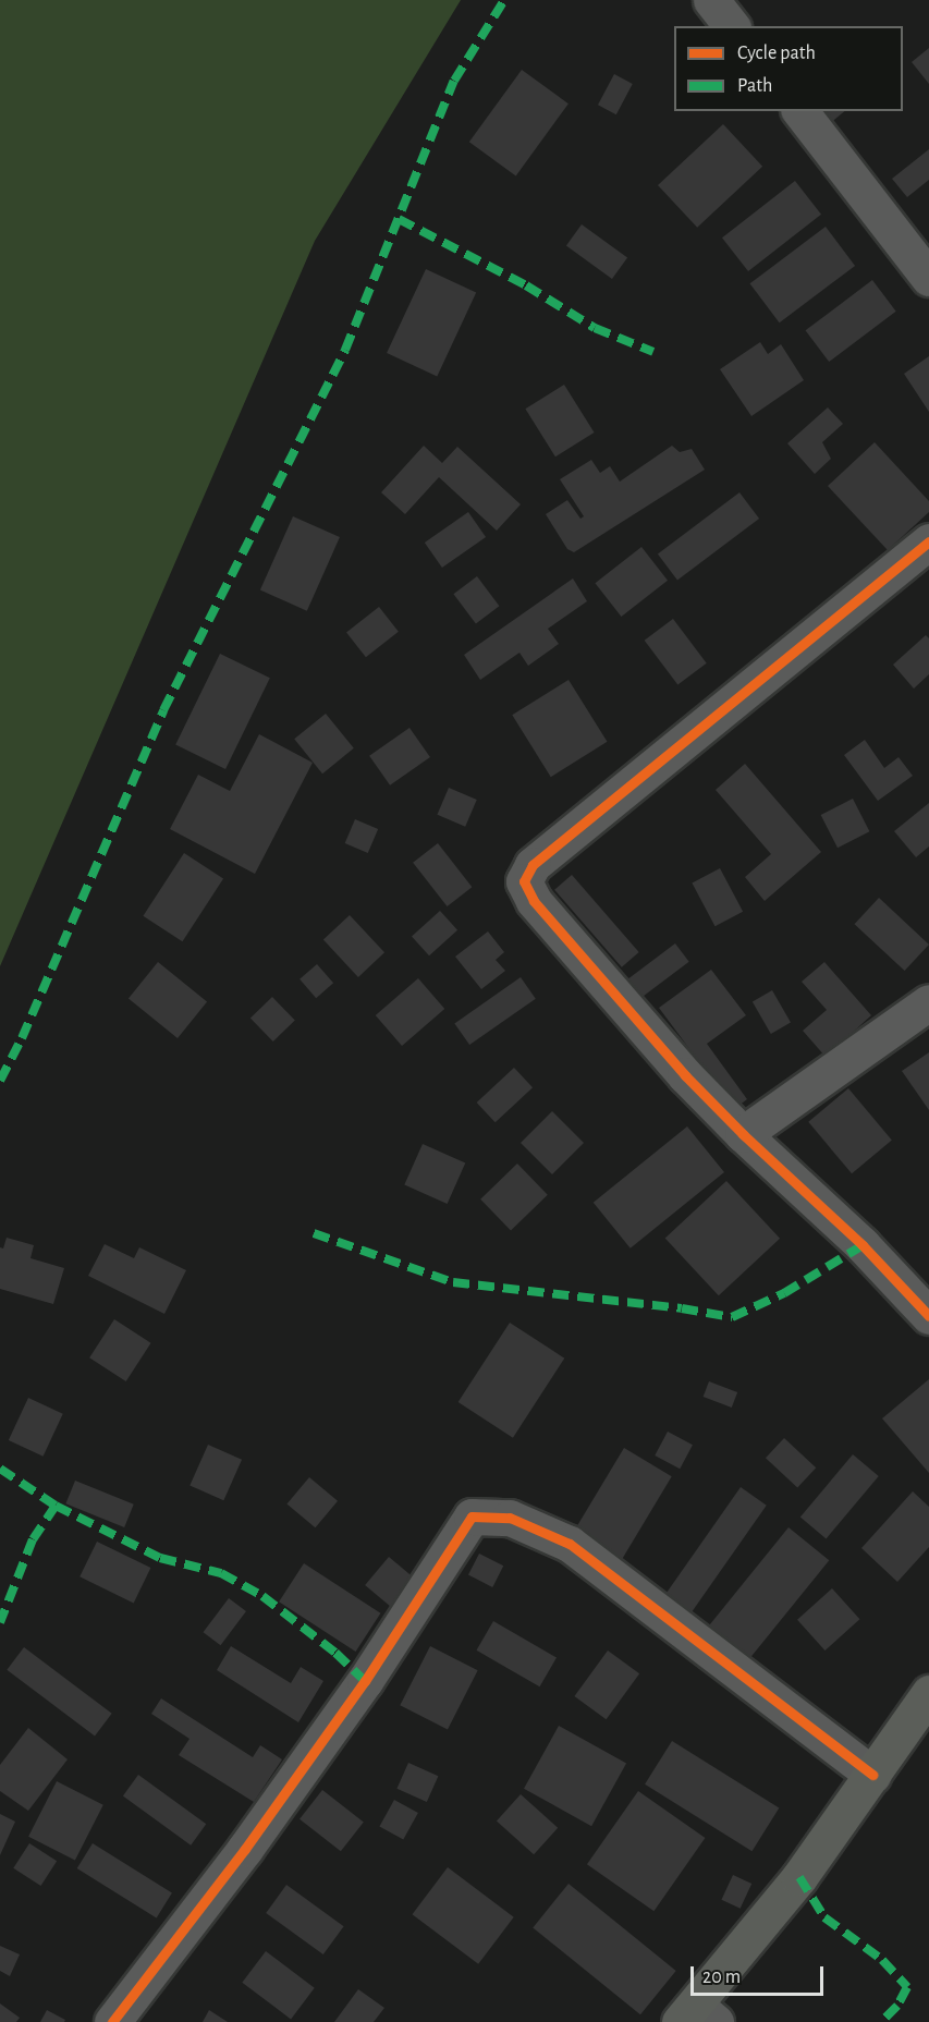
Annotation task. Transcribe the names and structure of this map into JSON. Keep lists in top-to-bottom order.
{
  "legend": ["Cycle path", "Path"],
  "scale_bar": "20 m"
}
